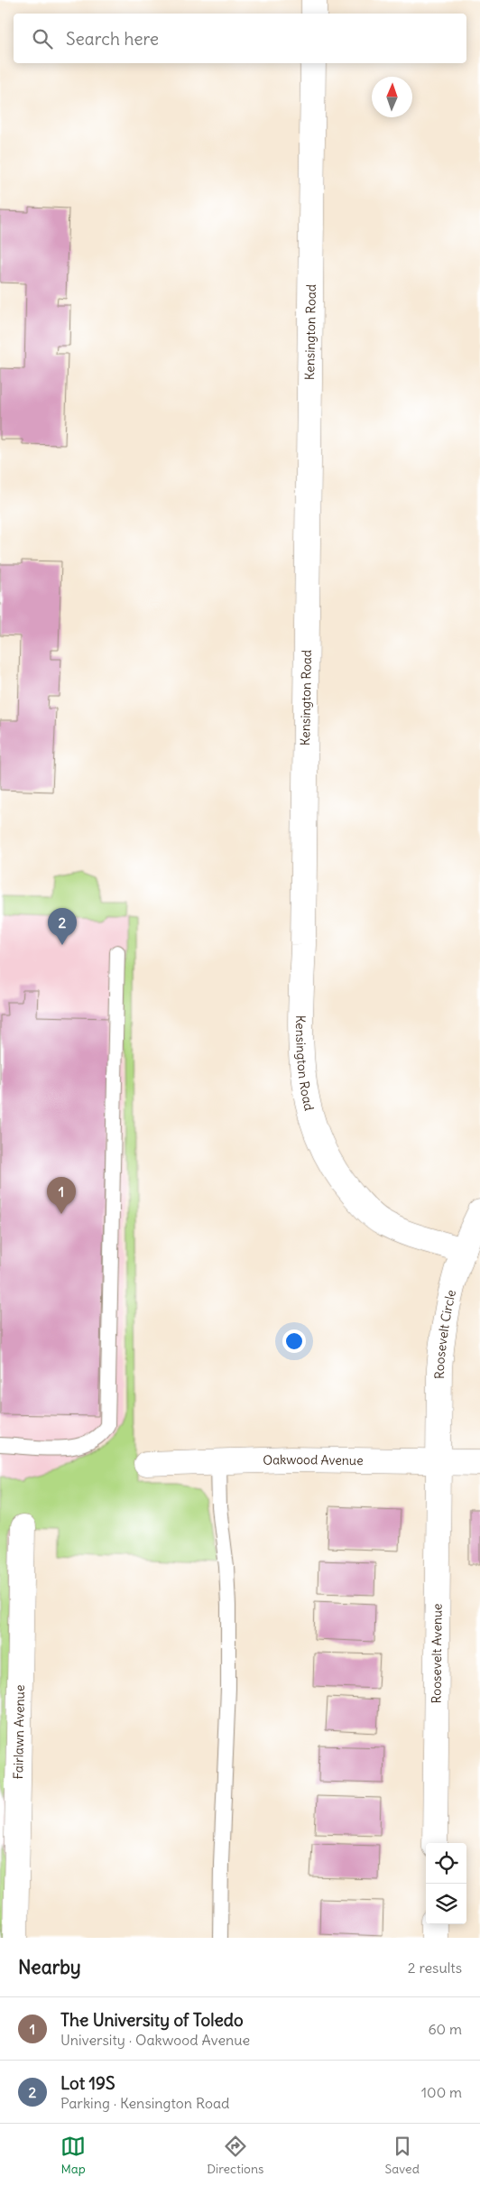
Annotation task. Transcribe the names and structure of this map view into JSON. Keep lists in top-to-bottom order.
{
  "streets": {
    "street": [
      "Kensington Road",
      "Roosevelt Circle",
      "Oakwood Avenue",
      "Roosevelt Avenue",
      "Fairlawn Avenue"
    ]
  },
  "crossings": [
    ["Kensington Road", "Roosevelt Circle"],
    ["Roosevelt Circle", "Oakwood Avenue"],
    ["Roosevelt Circle", "Roosevelt Avenue"],
    ["Oakwood Avenue", "Roosevelt Avenue"]
  ],
  "north": "top",
  "page": {
    "search": "Search here",
    "pins": ["2", "1"],
    "heading": ["Nearby", "2 results"],
    "list": [
      {
        "mark": "1",
        "name": "The University of Toledo",
        "note": "University · Oakwood Avenue",
        "value": "60 m"
      },
      {
        "mark": "2",
        "name": "Lot 19S",
        "note": "Parking · Kensington Road",
        "value": "100 m"
      }
    ],
    "nav": ["Map", "Directions", "Saved"]
  }
}
